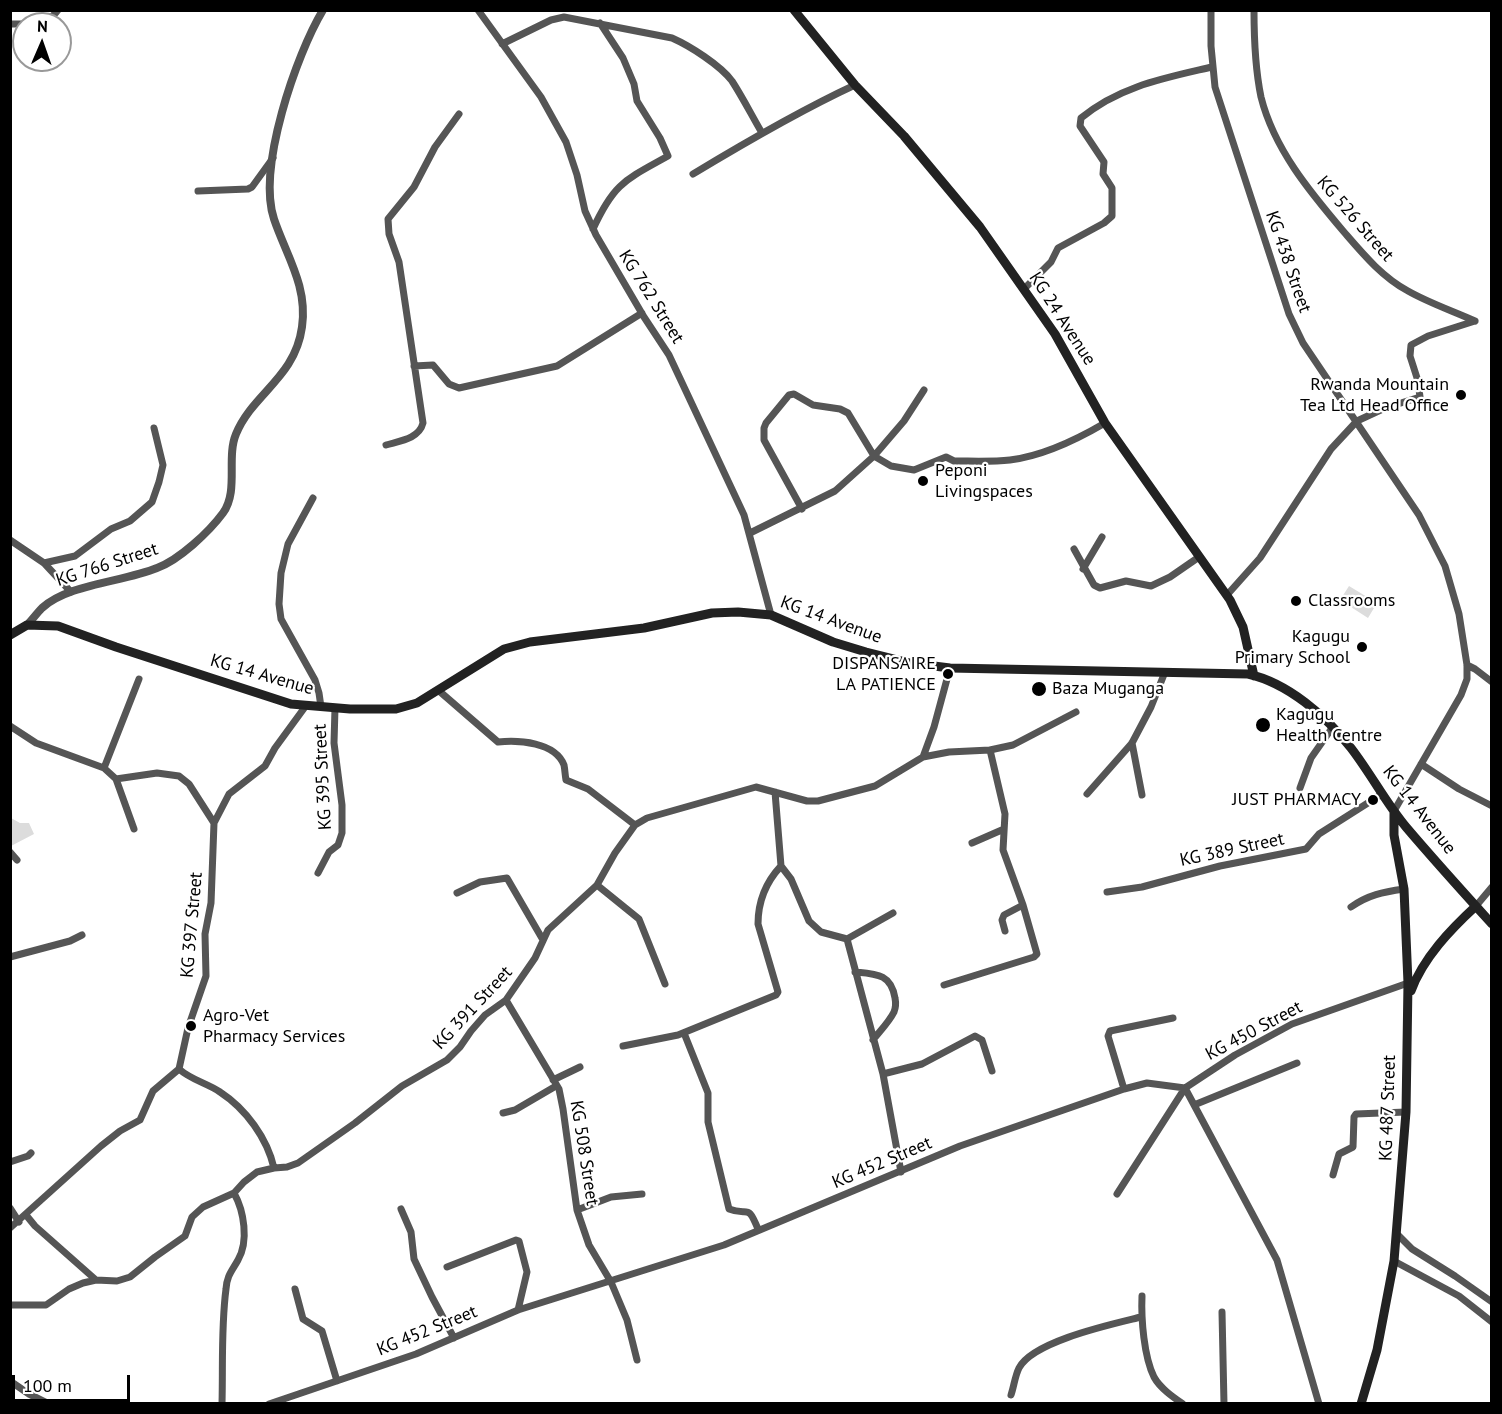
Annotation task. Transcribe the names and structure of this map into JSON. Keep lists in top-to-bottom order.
{
  "streets": {
    "main road": ["KG 24 Avenue", "KG 14 Avenue", "KG 487 Street"],
    "street": [
      "KG 526 Street",
      "KG 438 Street",
      "KG 762 Street",
      "KG 766 Street",
      "KG 395 Street",
      "KG 389 Street",
      "KG 397 Street",
      "KG 391 Street",
      "KG 450 Street",
      "KG 508 Street",
      "KG 452 Street"
    ]
  },
  "crossings": [
    ["KG 526 Street", "KG 438 Street"],
    ["KG 438 Street", "KG 14 Avenue"],
    ["KG 438 Street", "KG 487 Street"],
    ["KG 762 Street", "KG 14 Avenue"],
    ["KG 24 Avenue", "KG 14 Avenue"],
    ["KG 766 Street", "KG 14 Avenue"],
    ["KG 14 Avenue", "KG 395 Street"],
    ["KG 14 Avenue", "KG 389 Street"],
    ["KG 14 Avenue", "KG 487 Street"],
    ["KG 391 Street", "KG 508 Street"],
    ["KG 450 Street", "KG 487 Street"],
    ["KG 450 Street", "KG 452 Street"],
    ["KG 508 Street", "KG 452 Street"]
  ],
  "places": [
    "Rwanda Mountain Tea Ltd Head Office",
    "Peponi Livingspaces",
    "Classrooms",
    "Kagugu Primary School",
    "DISPANSAIRE LA PATIENCE",
    "Baza Muganga",
    "Kagugu Health Centre",
    "JUST PHARMACY",
    "Agro-Vet Pharmacy Services"
  ],
  "scale_bar": "100 m",
  "north": "top"
}
